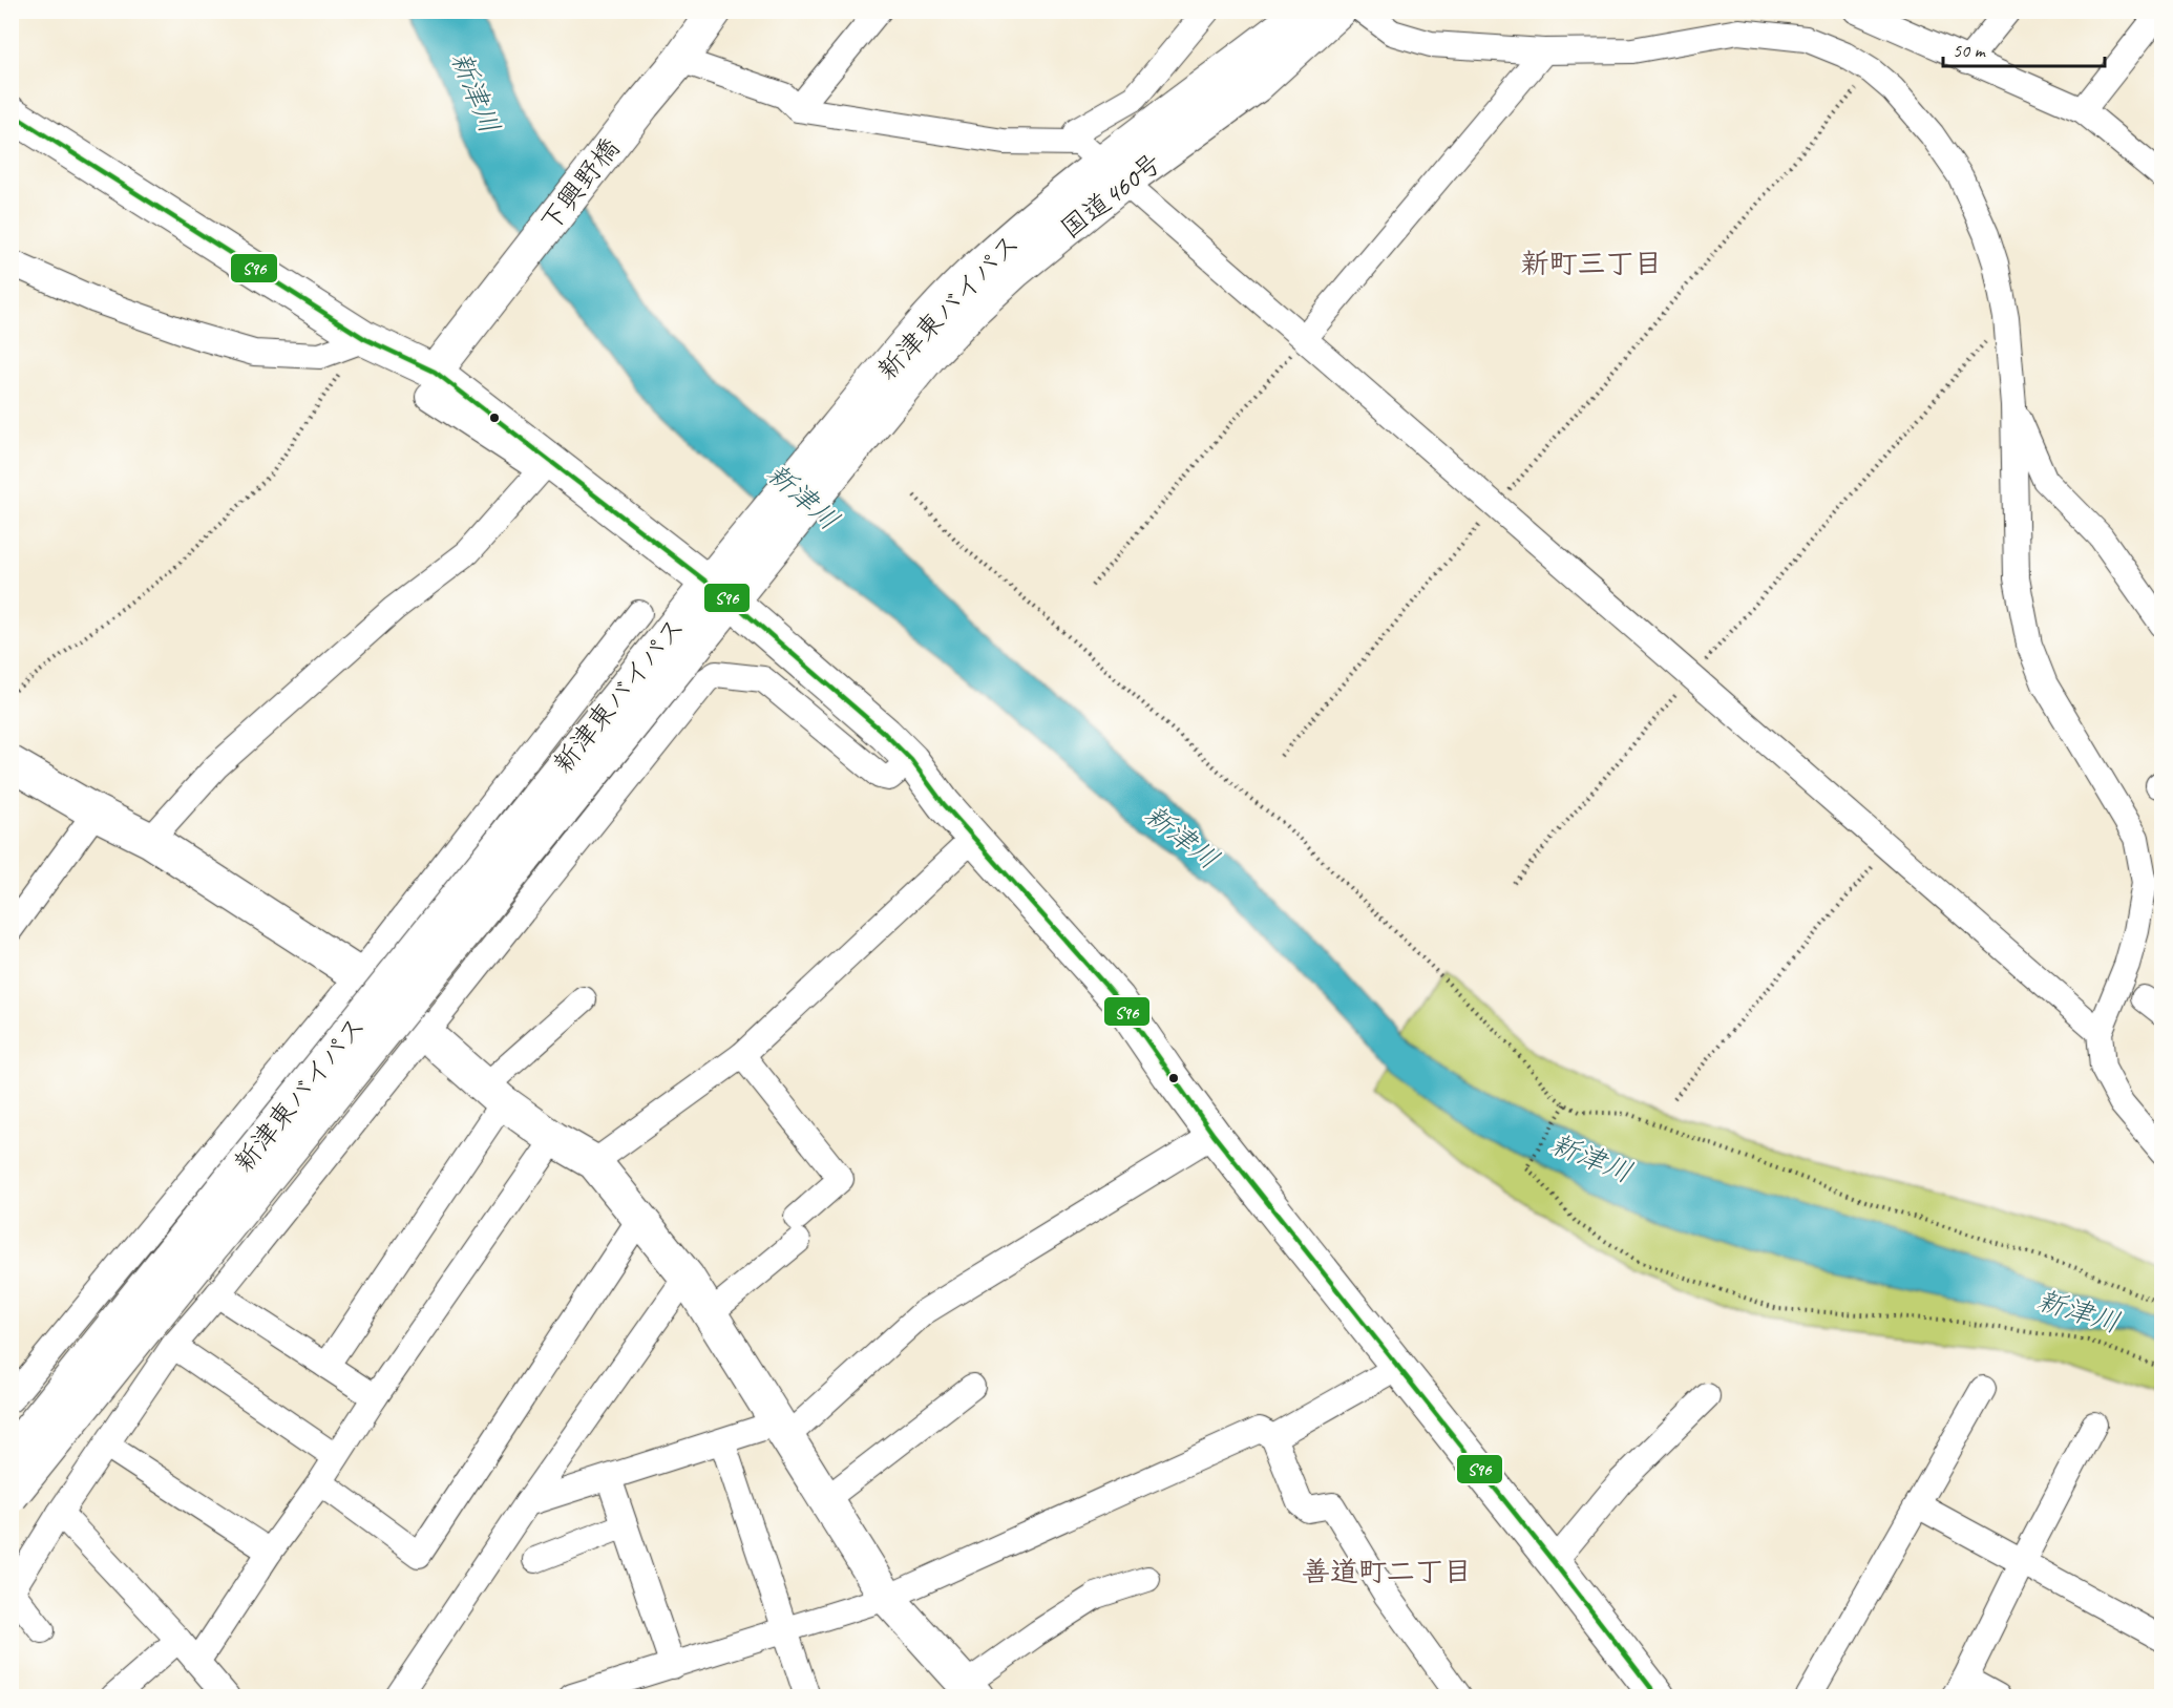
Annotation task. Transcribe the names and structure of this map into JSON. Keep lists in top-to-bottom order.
{
  "streets": {
    "main road": ["下興野橋", "国道460号", "新津東バイパス"]
  },
  "crossings": [
    ["国道460号", "新津東バイパス"]
  ],
  "districts": ["新町三丁目", "善道町二丁目"],
  "water": ["新津川"],
  "lines": ["transit line S96"],
  "scale_bar": "50 m"
}
